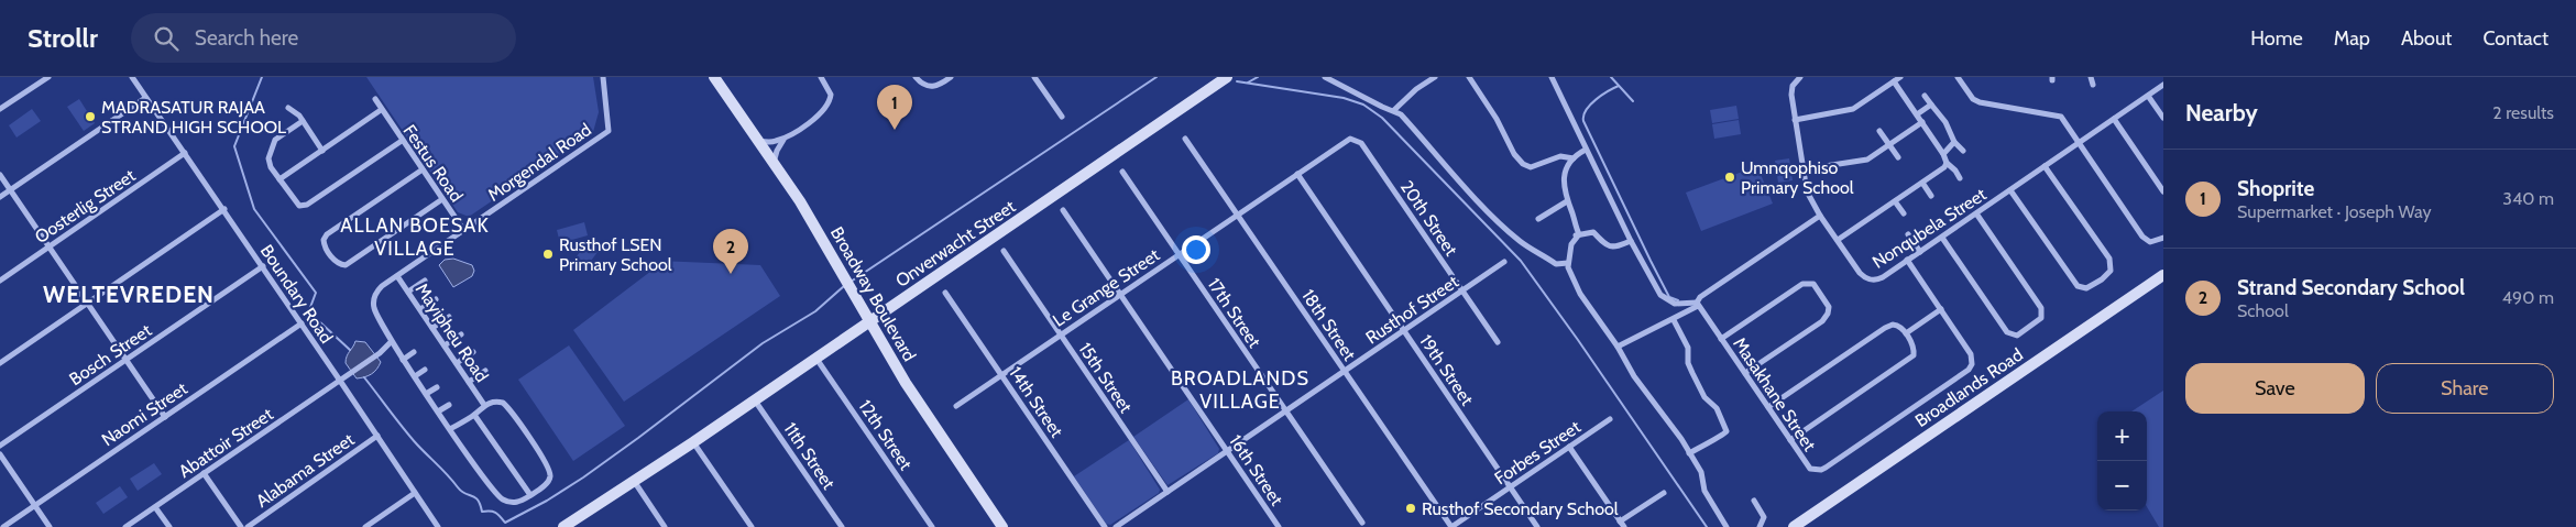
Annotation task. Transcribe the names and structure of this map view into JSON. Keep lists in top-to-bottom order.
{
  "streets": {
    "main road": ["Onverwacht Street", "Broadway Boulevard", "Broadlands Road"],
    "street": [
      "Morgendal Road",
      "Festus Road",
      "Oosterlig Street",
      "20th Street",
      "Nonqubela Street",
      "Le Grange Street",
      "Boundary Road",
      "Rusthof Street",
      "17th Street",
      "18th Street",
      "Mayipheu Road",
      "Bosch Street",
      "19th Street",
      "15th Street",
      "Masakhane Street",
      "14th Street",
      "Naomi Street",
      "12th Street",
      "Abattoir Street",
      "Forbes Street",
      "11th Street",
      "Alabama Street",
      "16th Street"
    ]
  },
  "crossings": [
    ["Morgendal Road", "Festus Road"],
    ["Morgendal Road", "Mayipheu Road"],
    ["Oosterlig Street", "Boundary Road"],
    ["20th Street", "Le Grange Street"],
    ["20th Street", "Rusthof Street"],
    ["Nonqubela Street", "Masakhane Street"],
    ["Onverwacht Street", "Broadway Boulevard"],
    ["Onverwacht Street", "12th Street"],
    ["Onverwacht Street", "11th Street"],
    ["Le Grange Street", "17th Street"],
    ["Le Grange Street", "18th Street"],
    ["Le Grange Street", "19th Street"],
    ["Le Grange Street", "15th Street"],
    ["Le Grange Street", "14th Street"],
    ["Le Grange Street", "16th Street"],
    ["Boundary Road", "Bosch Street"],
    ["Boundary Road", "Naomi Street"],
    ["Boundary Road", "Abattoir Street"],
    ["Boundary Road", "Alabama Street"],
    ["Rusthof Street", "17th Street"],
    ["Rusthof Street", "18th Street"],
    ["Rusthof Street", "19th Street"],
    ["Rusthof Street", "15th Street"],
    ["Rusthof Street", "16th Street"],
    ["18th Street", "Forbes Street"],
    ["19th Street", "Forbes Street"]
  ],
  "districts": ["ALLAN BOESAK VILLAGE", "WELTEVREDEN", "BROADLANDS VILLAGE"],
  "places": [
    "MADRASATUR RAJAA STRAND HIGH SCHOOL",
    "Umnqophiso Primary School",
    "Rusthof LSEN Primary School",
    "Rusthof Secondary School"
  ],
  "page": {
    "header": "Strollr",
    "search": "Search here",
    "nav": [
      "Home",
      "Map",
      "About",
      "Contact"
    ],
    "heading": ["Nearby", "2 results"],
    "pins": ["1", "2"],
    "list": [
      {
        "mark": "1",
        "name": "Shoprite",
        "note": "Supermarket · Joseph Way",
        "value": "340 m"
      },
      {
        "mark": "2",
        "name": "Strand Secondary School",
        "note": "School",
        "value": "490 m"
      }
    ],
    "buttons": ["Save", "Share"],
    "map_buttons": ["+", "−"]
  }
}
